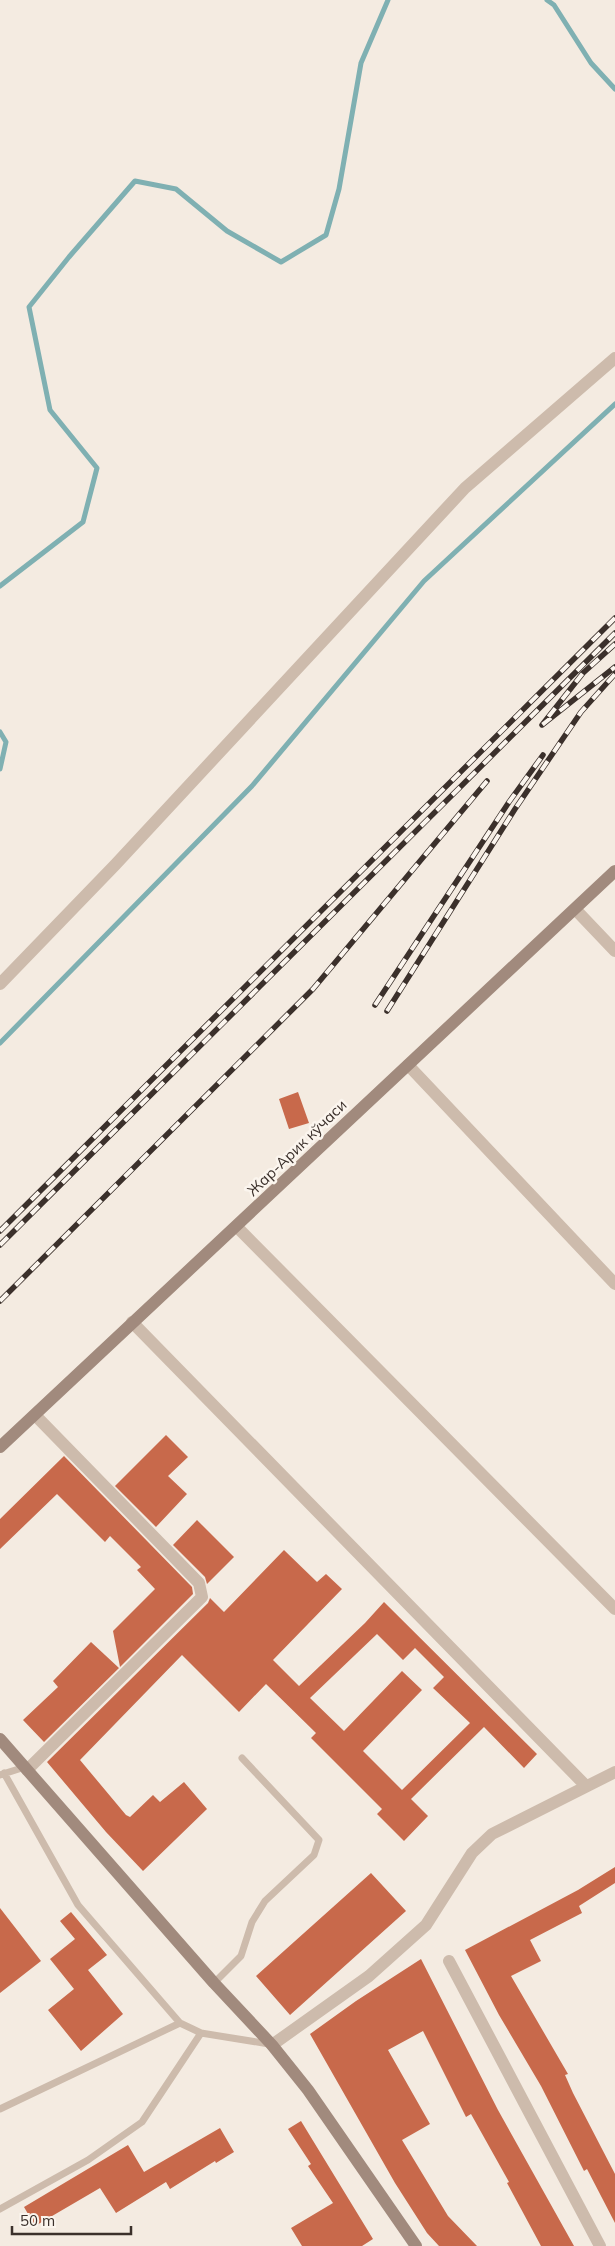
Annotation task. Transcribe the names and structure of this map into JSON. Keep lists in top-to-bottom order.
{
  "streets": {
    "main road": ["Жар-Арик кўчаси"]
  },
  "scale_bar": "50 m"
}
